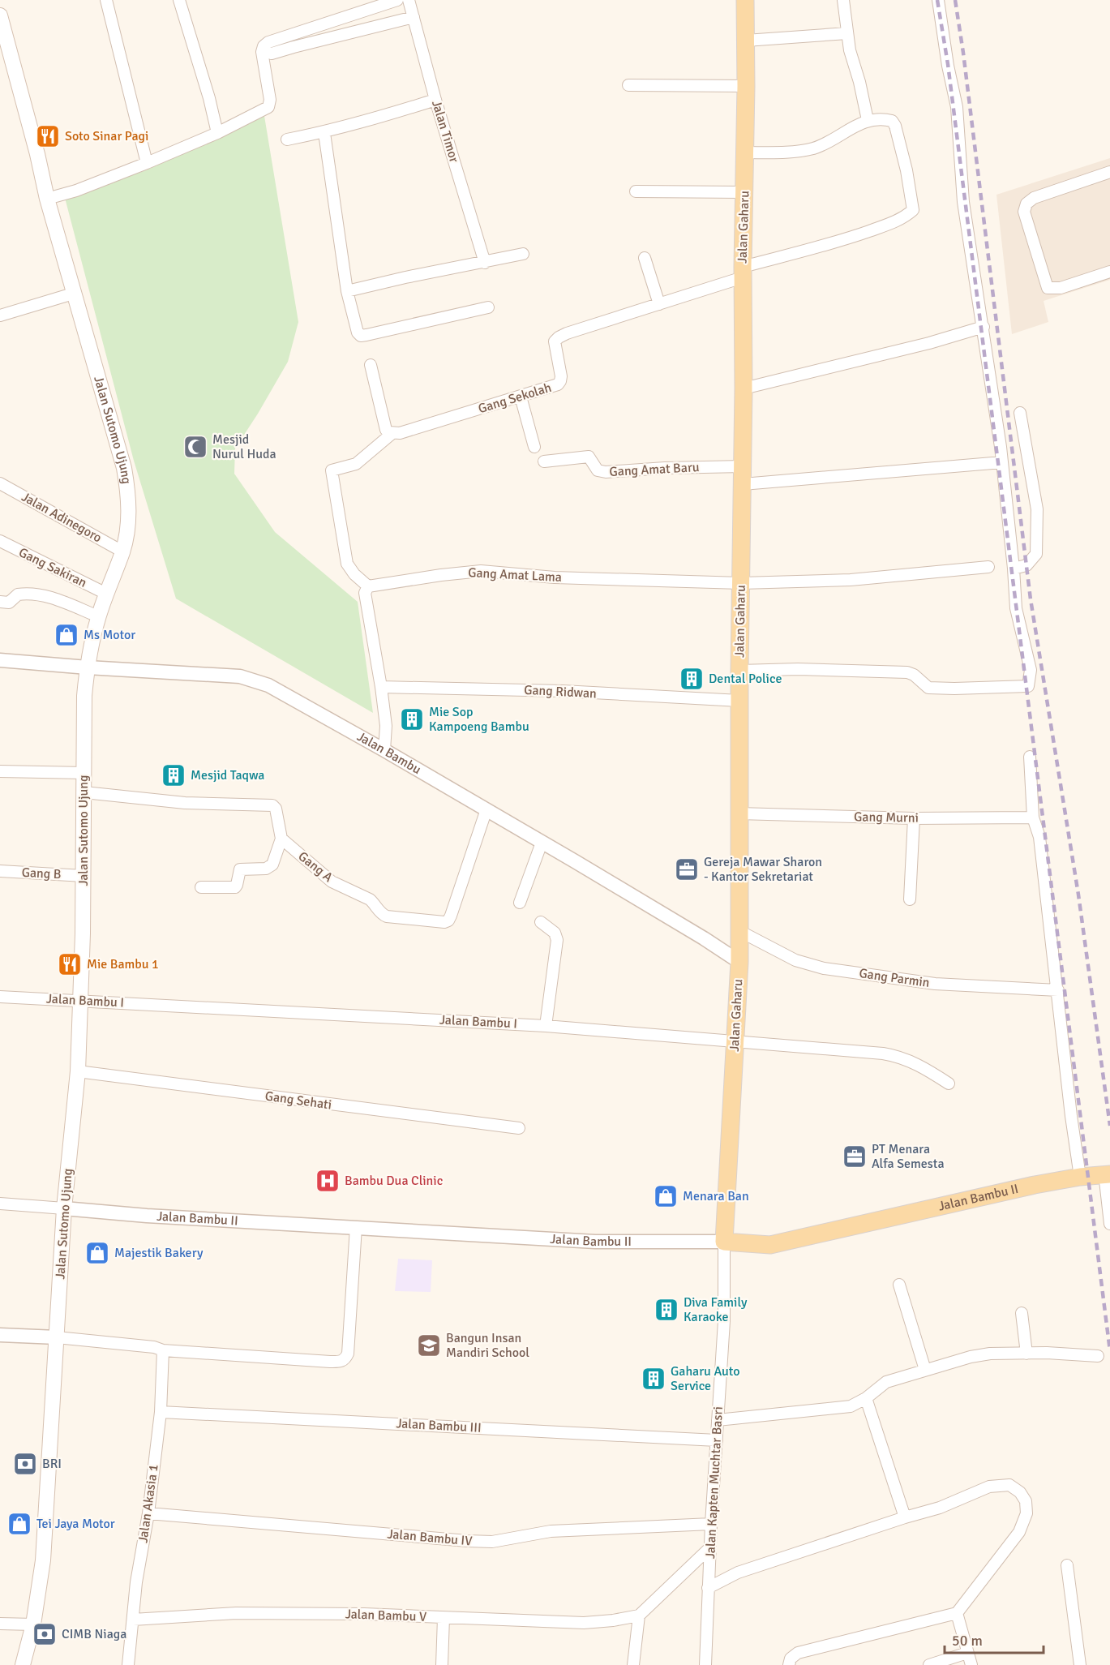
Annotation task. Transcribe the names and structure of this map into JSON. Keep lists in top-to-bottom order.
{
  "streets": {
    "main road": ["Jalan Gaharu", "Jalan Sutomo Ujung", "Jalan Bambu II"],
    "street": [
      "Jalan Timor",
      "Gang Sekolah",
      "Gang Amat Baru",
      "Jalan Adinegoro",
      "Gang Sakiran",
      "Gang Amat Lama",
      "Gang Ridwan",
      "Jalan Bambu",
      "Gang Murni",
      "Gang A",
      "Gang B",
      "Gang Parmin",
      "Jalan Bambu I",
      "Gang Sehati",
      "Jalan Bambu III",
      "Jalan Kapten Muchtar Basri",
      "Jalan Akasia 1",
      "Jalan Bambu IV",
      "Jalan Bambu V"
    ]
  },
  "crossings": [
    ["Jalan Gaharu", "Gang Sekolah"],
    ["Jalan Gaharu", "Gang Amat Baru"],
    ["Jalan Gaharu", "Gang Amat Lama"],
    ["Jalan Gaharu", "Gang Ridwan"],
    ["Jalan Gaharu", "Jalan Bambu"],
    ["Jalan Gaharu", "Gang Murni"],
    ["Jalan Gaharu", "Gang Parmin"],
    ["Jalan Gaharu", "Jalan Bambu I"],
    ["Jalan Gaharu", "Jalan Bambu II"],
    ["Jalan Gaharu", "Jalan Kapten Muchtar Basri"],
    ["Jalan Sutomo Ujung", "Jalan Adinegoro"],
    ["Jalan Sutomo Ujung", "Gang Sakiran"],
    ["Jalan Sutomo Ujung", "Jalan Bambu"],
    ["Jalan Sutomo Ujung", "Gang B"],
    ["Jalan Sutomo Ujung", "Jalan Bambu I"],
    ["Jalan Sutomo Ujung", "Gang Sehati"],
    ["Jalan Sutomo Ujung", "Jalan Bambu II"],
    ["Jalan Bambu", "Gang A"],
    ["Jalan Bambu II", "Jalan Kapten Muchtar Basri"],
    ["Jalan Bambu III", "Jalan Kapten Muchtar Basri"],
    ["Jalan Bambu III", "Jalan Akasia 1"],
    ["Jalan Kapten Muchtar Basri", "Jalan Bambu IV"],
    ["Jalan Akasia 1", "Jalan Bambu IV"],
    ["Jalan Akasia 1", "Jalan Bambu V"]
  ],
  "places": {
    "restaurant": ["Soto Sinar Pagi", "Mie Bambu 1"],
    "mosque": ["Mesjid Nurul Huda"],
    "shop": [
      "Ms Motor",
      "Menara Ban",
      "Majestik Bakery",
      "Tei Jaya Motor"
    ],
    "building": [
      "Dental Police",
      "Mie Sop Kampoeng Bambu",
      "Mesjid Taqwa",
      "Diva Family Karaoke",
      "Gaharu Auto Service"
    ],
    "office": ["Gereja Mawar Sharon - Kantor Sekretariat", "PT Menara Alfa Semesta"],
    "hospital": ["Bambu Dua Clinic"],
    "school or university": ["Bangun Insan Mandiri School"],
    "bank": ["BRI", "CIMB Niaga"]
  },
  "scale_bar": "50 m"
}
